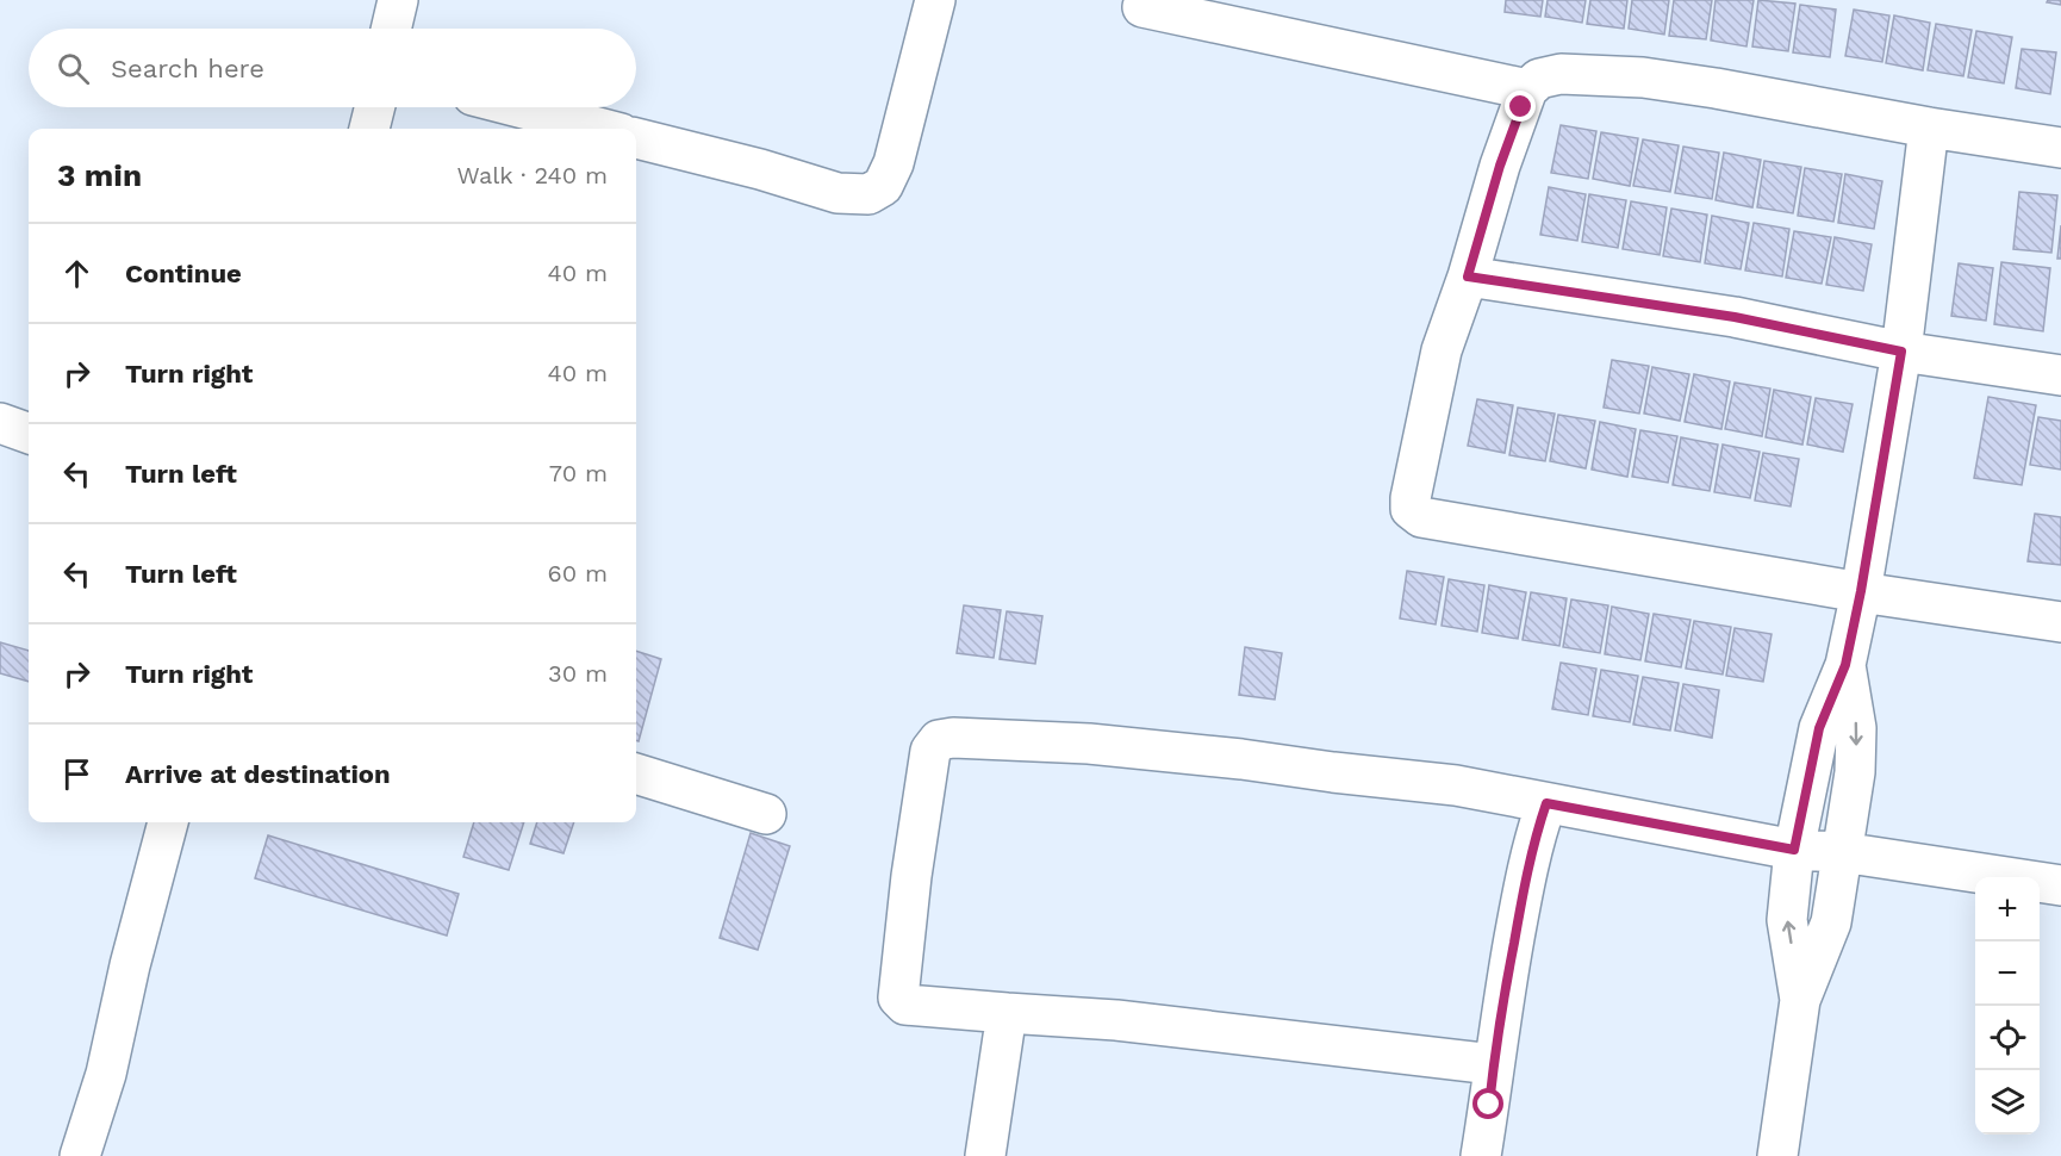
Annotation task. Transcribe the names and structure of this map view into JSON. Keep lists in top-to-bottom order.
{
  "page": {
    "search": "Search here",
    "heading": ["3 min", "Walk · 240 m"],
    "list": [
      ["Continue", "40 m"],
      ["Turn right", "40 m"],
      ["Turn left", "70 m"],
      ["Turn left", "60 m"],
      ["Turn right", "30 m"],
      "Arrive at destination"
    ],
    "map_buttons": ["+", "−"]
  }
}
